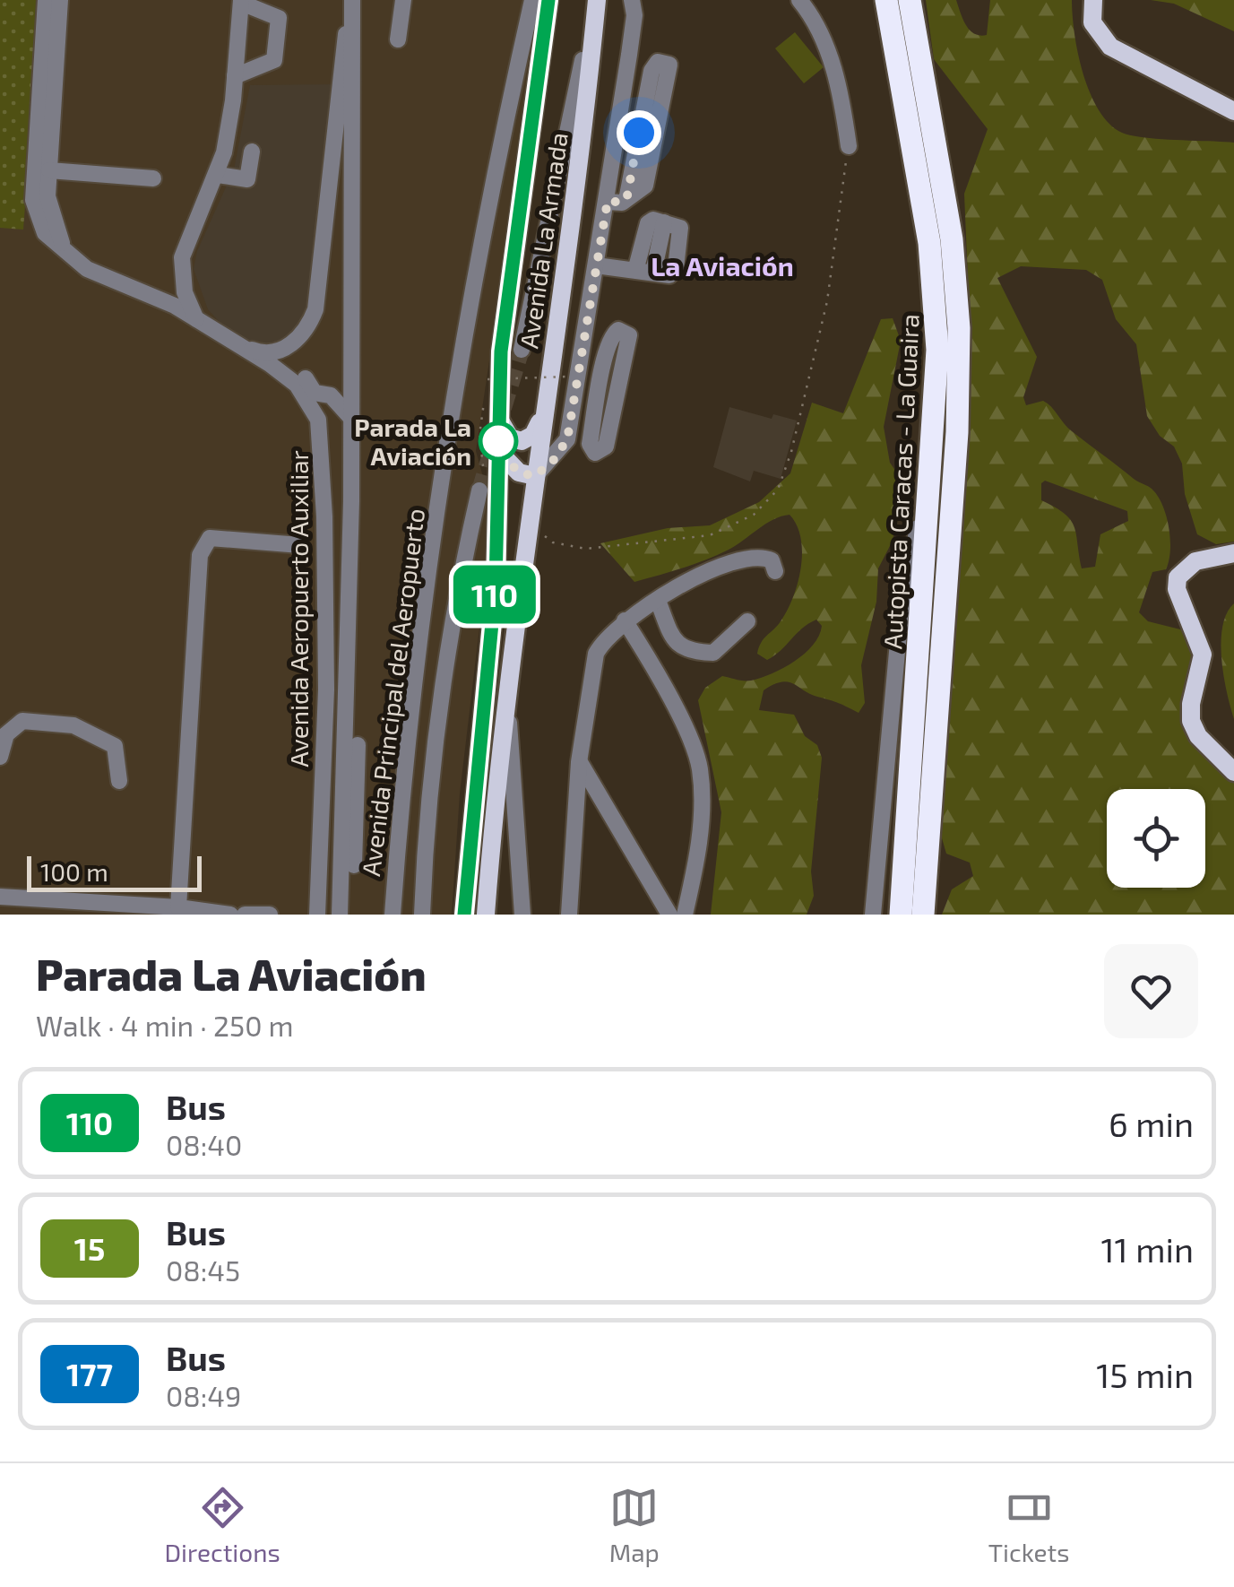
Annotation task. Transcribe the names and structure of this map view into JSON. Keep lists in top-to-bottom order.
{
  "streets": {
    "highway": ["Autopista Caracas - La Guaira"],
    "main road": ["Avenida La Armada"],
    "street": ["Avenida Aeropuerto Auxiliar", "Avenida Principal del Aeropuerto"]
  },
  "districts": ["La Aviación"],
  "places": ["Parada La Aviación"],
  "lines": ["bus line 110"],
  "scale_bar": "100 m",
  "page": {
    "on_map": "110",
    "scale": "100 m",
    "heading": ["Parada La Aviación", "Walk · 4 min · 250 m"],
    "list": [
      {
        "mark": "110",
        "name": "Bus",
        "note": "08:40",
        "value": "6 min"
      },
      {
        "mark": "15",
        "name": "Bus",
        "note": "08:45",
        "value": "11 min"
      },
      {
        "mark": "177",
        "name": "Bus",
        "note": "08:49",
        "value": "15 min"
      }
    ],
    "tabs": ["Directions", "Map", "Tickets"]
  }
}
